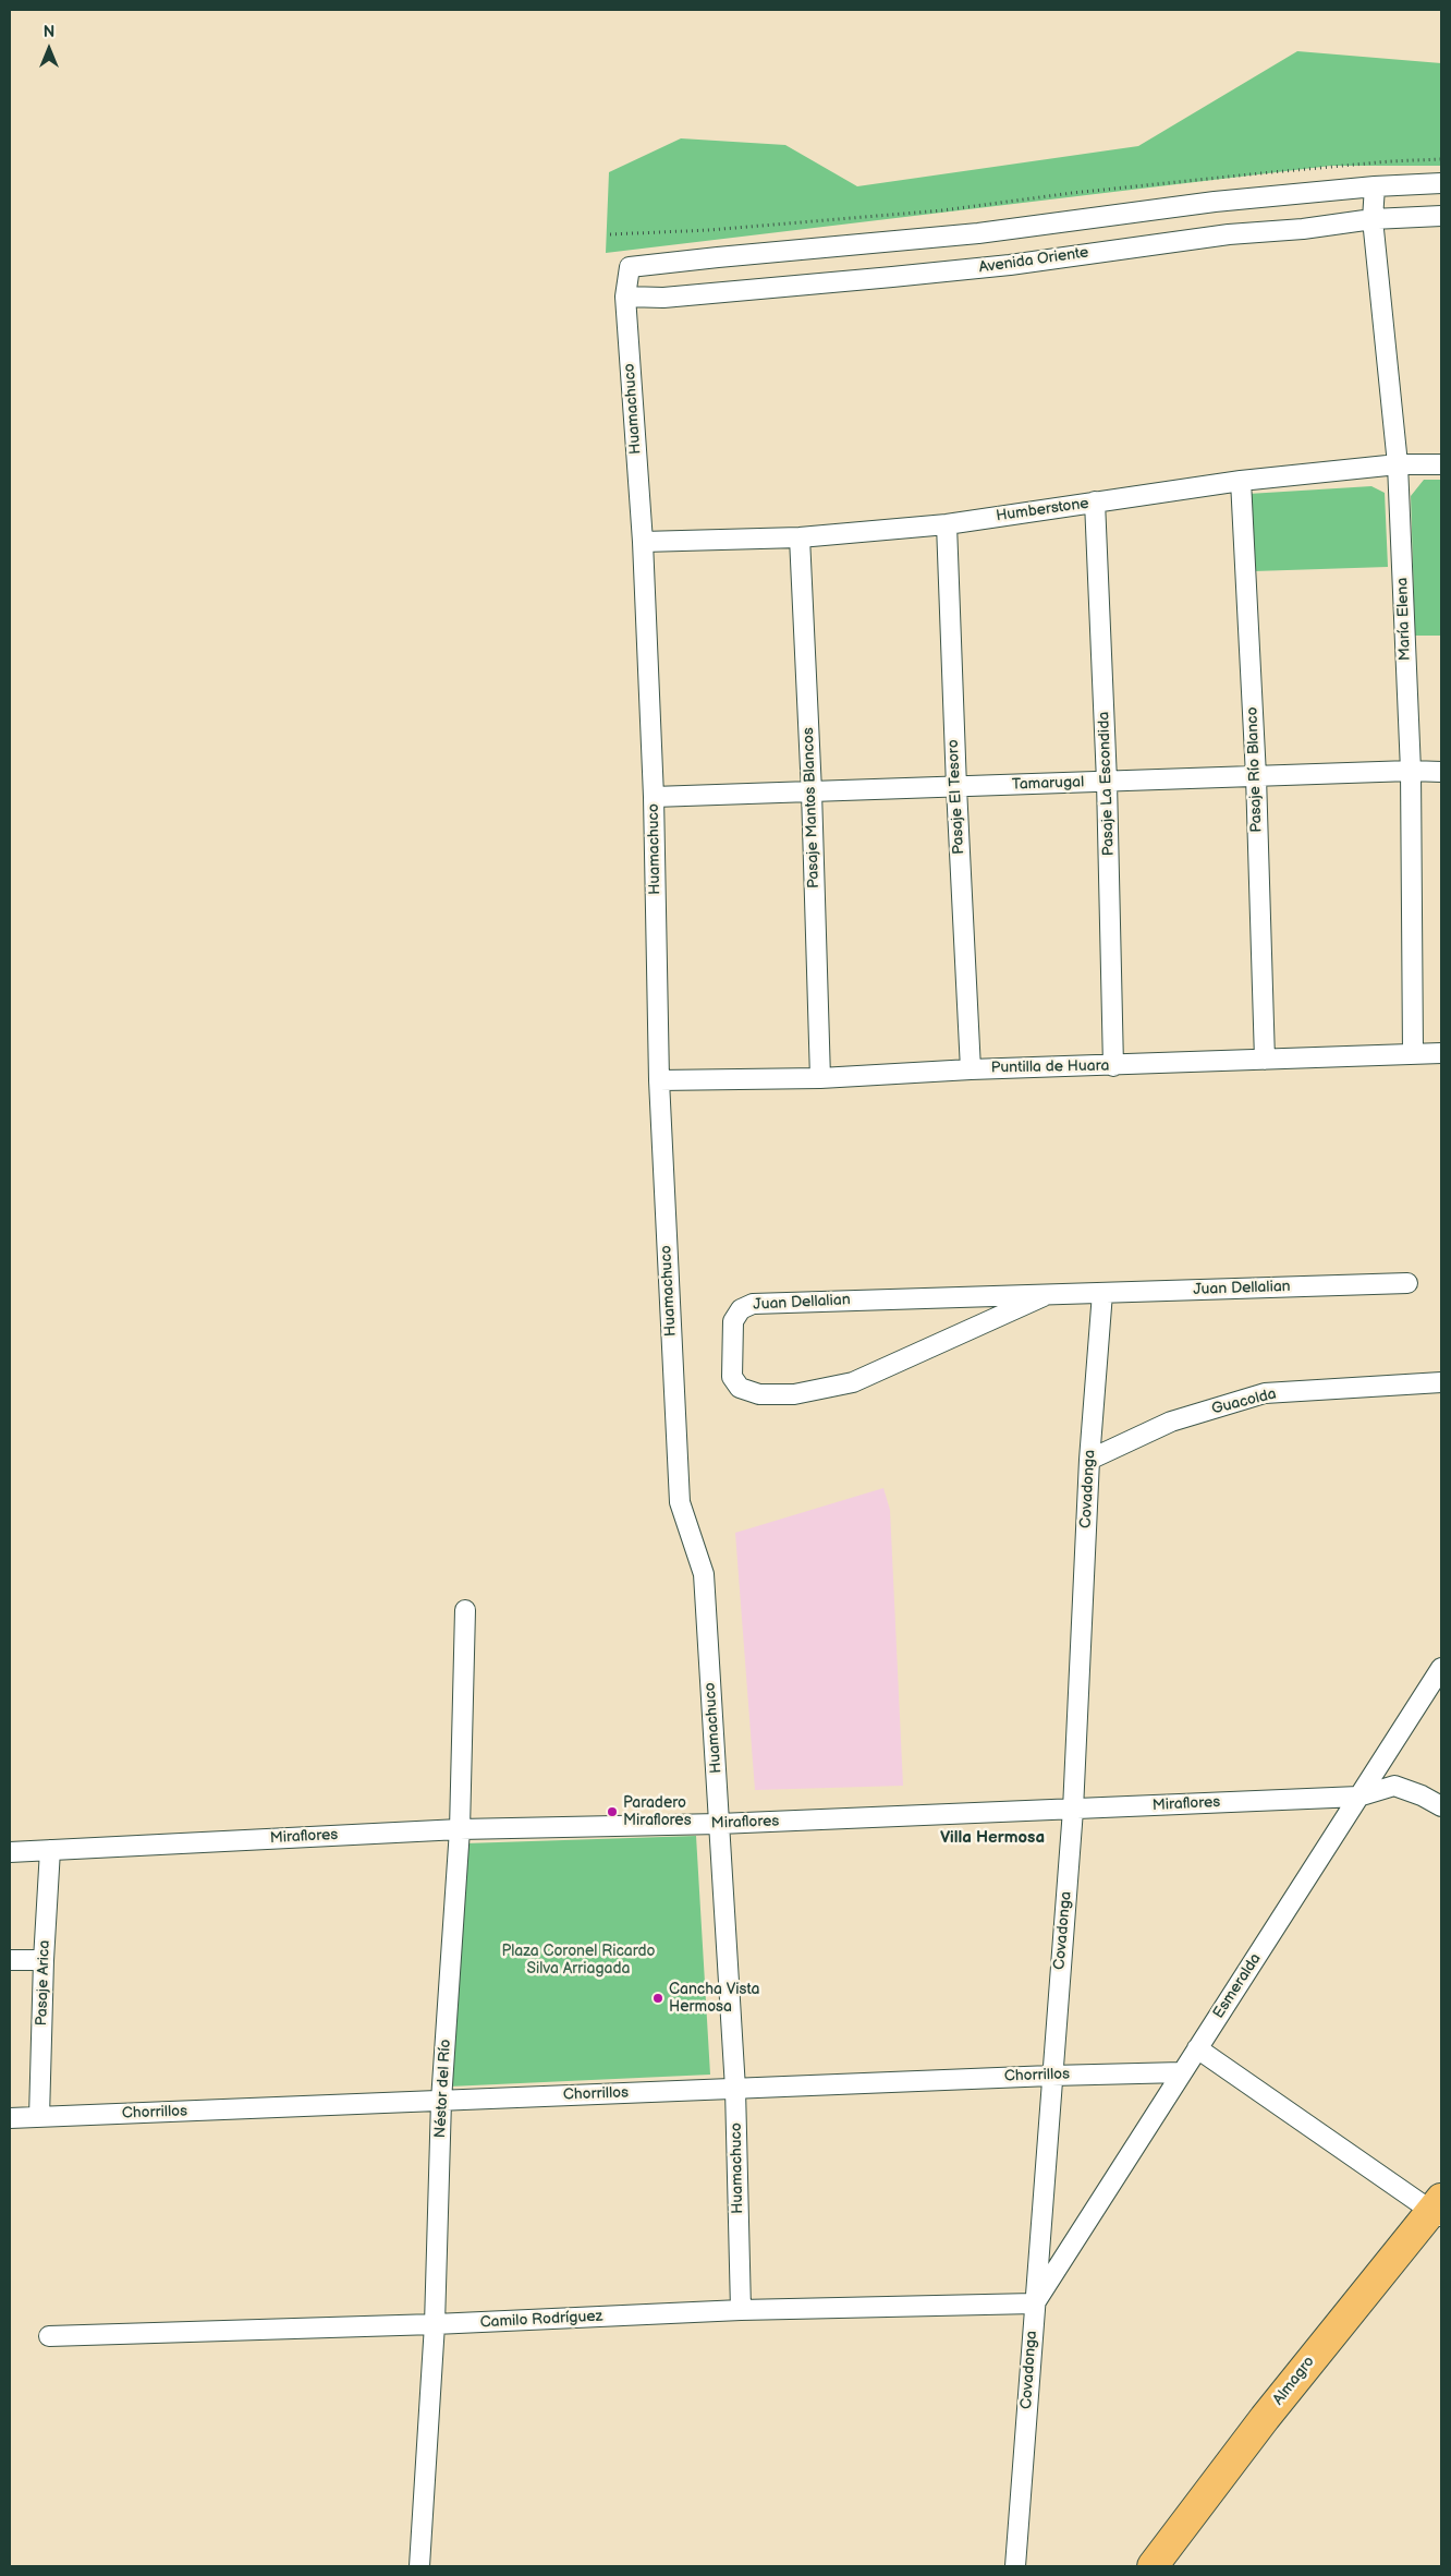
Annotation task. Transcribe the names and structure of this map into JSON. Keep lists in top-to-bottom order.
{
  "streets": {
    "main road": ["Almagro"],
    "street": [
      "Avenida Oriente",
      "Huamachuco",
      "Humberstone",
      "María Elena",
      "Pasaje Río Blanco",
      "Tamarugal",
      "Pasaje La Escondida",
      "Pasaje El Tesoro",
      "Pasaje Mantos Blancos",
      "Puntilla de Huara",
      "Juan Dellalian",
      "Guacolda",
      "Covadonga",
      "Miraflores",
      "Pasaje Arica",
      "Esmeralda",
      "Chorrillos",
      "Néstor del Río",
      "Camilo Rodríguez"
    ]
  },
  "crossings": [
    ["Avenida Oriente", "Huamachuco"],
    ["Avenida Oriente", "María Elena"],
    ["Huamachuco", "Humberstone"],
    ["Huamachuco", "María Elena"],
    ["Huamachuco", "Tamarugal"],
    ["Huamachuco", "Puntilla de Huara"],
    ["Huamachuco", "Miraflores"],
    ["Huamachuco", "Chorrillos"],
    ["Huamachuco", "Camilo Rodríguez"],
    ["Humberstone", "María Elena"],
    ["Humberstone", "Pasaje Río Blanco"],
    ["Humberstone", "Pasaje La Escondida"],
    ["Humberstone", "Pasaje El Tesoro"],
    ["Humberstone", "Pasaje Mantos Blancos"],
    ["María Elena", "Tamarugal"],
    ["María Elena", "Puntilla de Huara"],
    ["Pasaje Río Blanco", "Tamarugal"],
    ["Pasaje Río Blanco", "Puntilla de Huara"],
    ["Tamarugal", "Pasaje La Escondida"],
    ["Tamarugal", "Pasaje El Tesoro"],
    ["Tamarugal", "Pasaje Mantos Blancos"],
    ["Pasaje La Escondida", "Puntilla de Huara"],
    ["Pasaje El Tesoro", "Puntilla de Huara"],
    ["Pasaje Mantos Blancos", "Puntilla de Huara"],
    ["Juan Dellalian", "Covadonga"],
    ["Guacolda", "Covadonga"],
    ["Covadonga", "Miraflores"],
    ["Covadonga", "Esmeralda"],
    ["Covadonga", "Chorrillos"],
    ["Covadonga", "Camilo Rodríguez"],
    ["Miraflores", "Pasaje Arica"],
    ["Miraflores", "Esmeralda"],
    ["Miraflores", "Néstor del Río"],
    ["Pasaje Arica", "Chorrillos"],
    ["Esmeralda", "Chorrillos"],
    ["Esmeralda", "Camilo Rodríguez"],
    ["Chorrillos", "Néstor del Río"],
    ["Néstor del Río", "Camilo Rodríguez"]
  ],
  "districts": ["Villa Hermosa"],
  "parks": ["Plaza Coronel Ricardo Silva Arriagada"],
  "places": ["Paradero Miraflores", "Cancha Vista Hermosa"],
  "north": "top"
}
